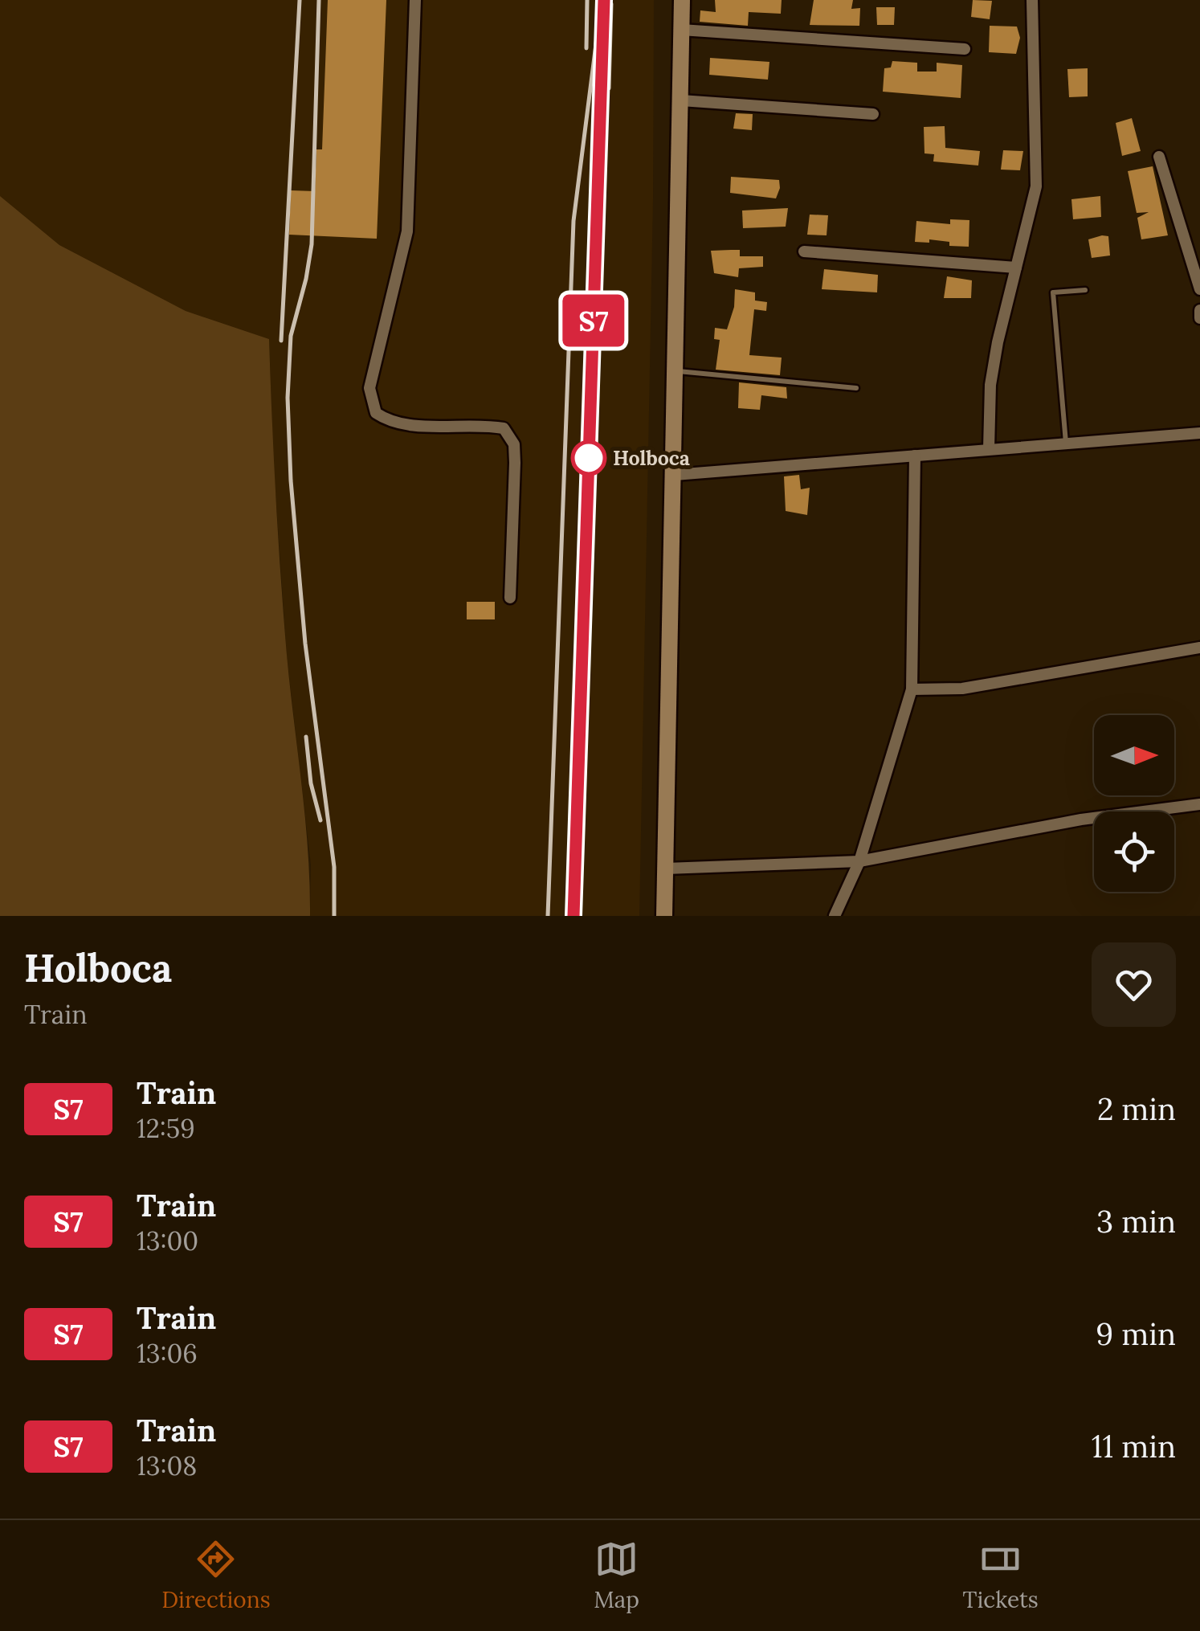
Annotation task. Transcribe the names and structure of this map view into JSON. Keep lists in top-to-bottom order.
{
  "places": ["Holboca"],
  "north": "right",
  "page": {
    "on_map": "S7",
    "heading": ["Holboca", "Train"],
    "list": [
      {
        "mark": "S7",
        "name": "Train",
        "note": "12:59",
        "value": "2 min"
      },
      {
        "mark": "S7",
        "name": "Train",
        "note": "13:00",
        "value": "3 min"
      },
      {
        "mark": "S7",
        "name": "Train",
        "note": "13:06",
        "value": "9 min"
      },
      {
        "mark": "S7",
        "name": "Train",
        "note": "13:08",
        "value": "11 min"
      }
    ],
    "tabs": ["Directions", "Map", "Tickets"]
  }
}
